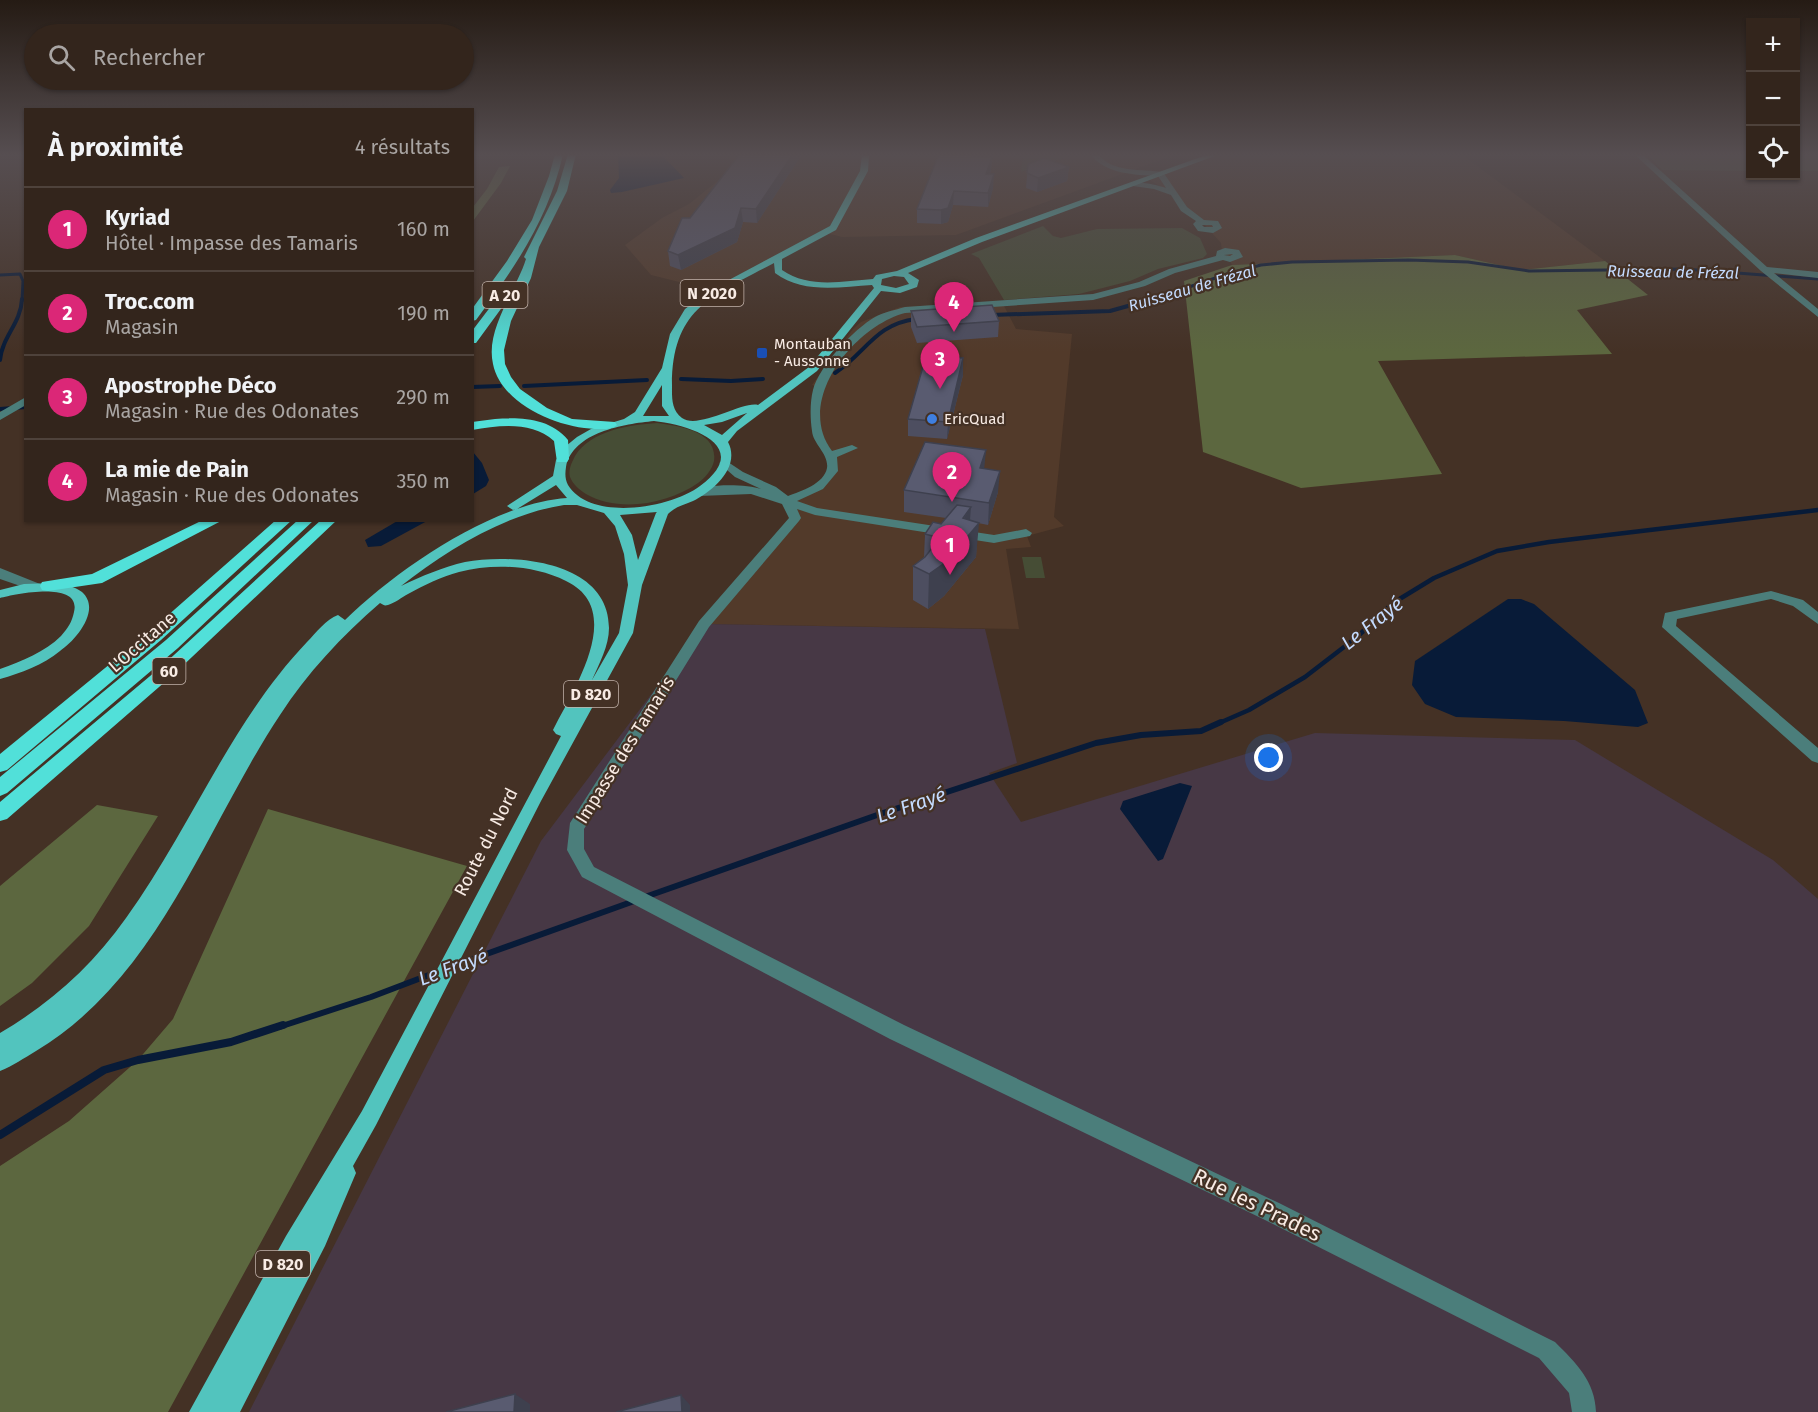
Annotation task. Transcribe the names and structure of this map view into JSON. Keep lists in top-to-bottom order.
{
  "streets": {
    "highway": ["A 20", "L'Occitane", "60"],
    "main road": ["N 2020", "D 820", "Route du Nord"],
    "street": ["Impasse des Tamaris", "Rue les Prades"]
  },
  "crossings": [
    ["Impasse des Tamaris", "Rue les Prades"]
  ],
  "water": ["Ruisseau de Frézal", "Le Frayé"],
  "places": {
    "transit": ["Montauban - Aussonne"],
    "other": ["EricQuad"]
  },
  "page": {
    "map_buttons": ["+", "−"],
    "search": "Rechercher",
    "heading": ["À proximité", "4 résultats"],
    "list": [
      {
        "mark": "1",
        "name": "Kyriad",
        "note": "Hôtel · Impasse des Tamaris",
        "value": "160 m"
      },
      {
        "mark": "2",
        "name": "Troc.com",
        "note": "Magasin",
        "value": "190 m"
      },
      {
        "mark": "3",
        "name": "Apostrophe Déco",
        "note": "Magasin · Rue des Odonates",
        "value": "290 m"
      },
      {
        "mark": "4",
        "name": "La mie de Pain",
        "note": "Magasin · Rue des Odonates",
        "value": "350 m"
      }
    ],
    "pins": [
      "4",
      "3",
      "2",
      "1"
    ]
  }
}
